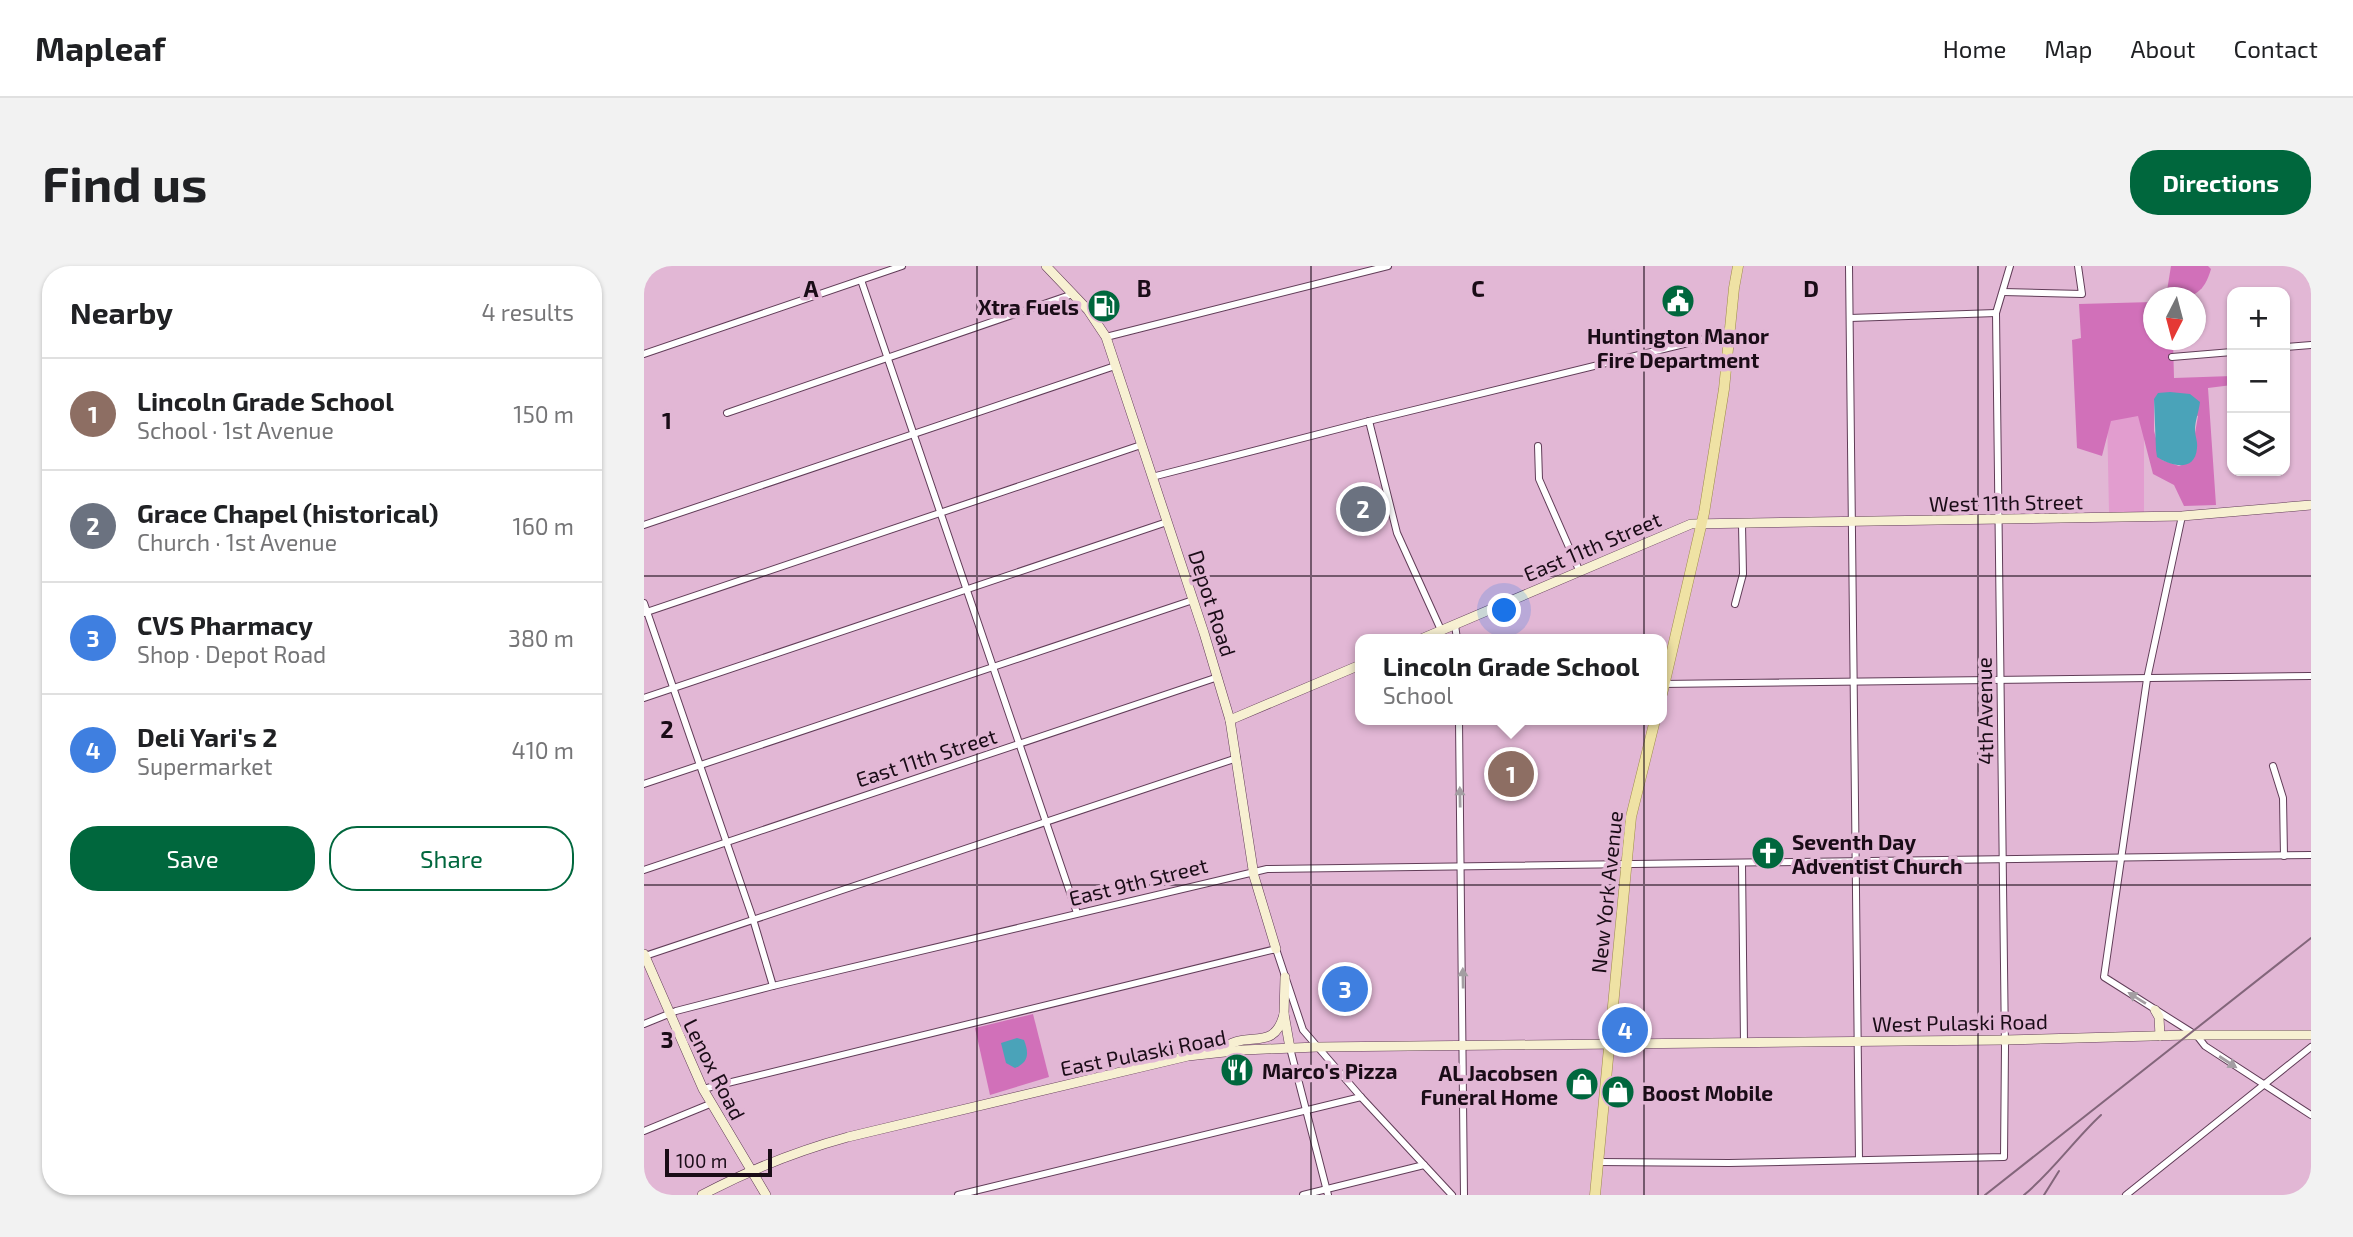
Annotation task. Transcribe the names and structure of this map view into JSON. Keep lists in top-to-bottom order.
{
  "streets": {
    "main road": ["New York Avenue"],
    "street": [
      "West 11th Street",
      "East 11th Street",
      "Depot Road",
      "4th Avenue",
      "East 9th Street",
      "West Pulaski Road",
      "East Pulaski Road",
      "Lenox Road"
    ]
  },
  "crossings": [
    ["West 11th Street", "East 11th Street"],
    ["West 11th Street", "4th Avenue"],
    ["East 11th Street", "Depot Road"],
    ["Depot Road", "East 9th Street"],
    ["Depot Road", "East Pulaski Road"],
    ["4th Avenue", "East 9th Street"],
    ["4th Avenue", "West Pulaski Road"],
    ["East 9th Street", "New York Avenue"],
    ["East 9th Street", "Lenox Road"],
    ["New York Avenue", "West Pulaski Road"],
    ["New York Avenue", "East Pulaski Road"],
    ["West Pulaski Road", "East Pulaski Road"],
    ["East Pulaski Road", "Lenox Road"]
  ],
  "places": {
    "public building": ["Huntington Manor Fire Department"],
    "fuel station": ["Xtra Fuels"],
    "church": ["Seventh Day Adventist Church"],
    "restaurant": ["Marco's Pizza"],
    "shop": ["AL Jacobsen Funeral Home", "Boost Mobile"]
  },
  "scale_bar": "100 m",
  "north": "bottom",
  "page": {
    "header": "Mapleaf",
    "nav": [
      "Home",
      "Map",
      "About",
      "Contact"
    ],
    "buttons": [
      "Directions",
      ["Save", "Share"]
    ],
    "title": "Find us",
    "heading": ["Nearby", "4 results"],
    "map_buttons": ["+", "−"],
    "list": [
      {
        "mark": "1",
        "name": "Lincoln Grade School",
        "note": "School · 1st Avenue",
        "value": "150 m"
      },
      {
        "mark": "2",
        "name": "Grace Chapel (historical)",
        "note": "Church · 1st Avenue",
        "value": "160 m"
      },
      {
        "mark": "3",
        "name": "CVS Pharmacy",
        "note": "Shop · Depot Road",
        "value": "380 m"
      },
      {
        "mark": "4",
        "name": "Deli Yari's 2",
        "note": "Supermarket",
        "value": "410 m"
      }
    ],
    "pins": [
      "2",
      "1",
      "3",
      "4"
    ],
    "popup": ["Lincoln Grade School", "School"],
    "scale": "100 m"
  },
  "grid": {
    "columns": [
      "A",
      "B",
      "C",
      "D"
    ],
    "rows": ["1", "2", "3"]
  }
}
